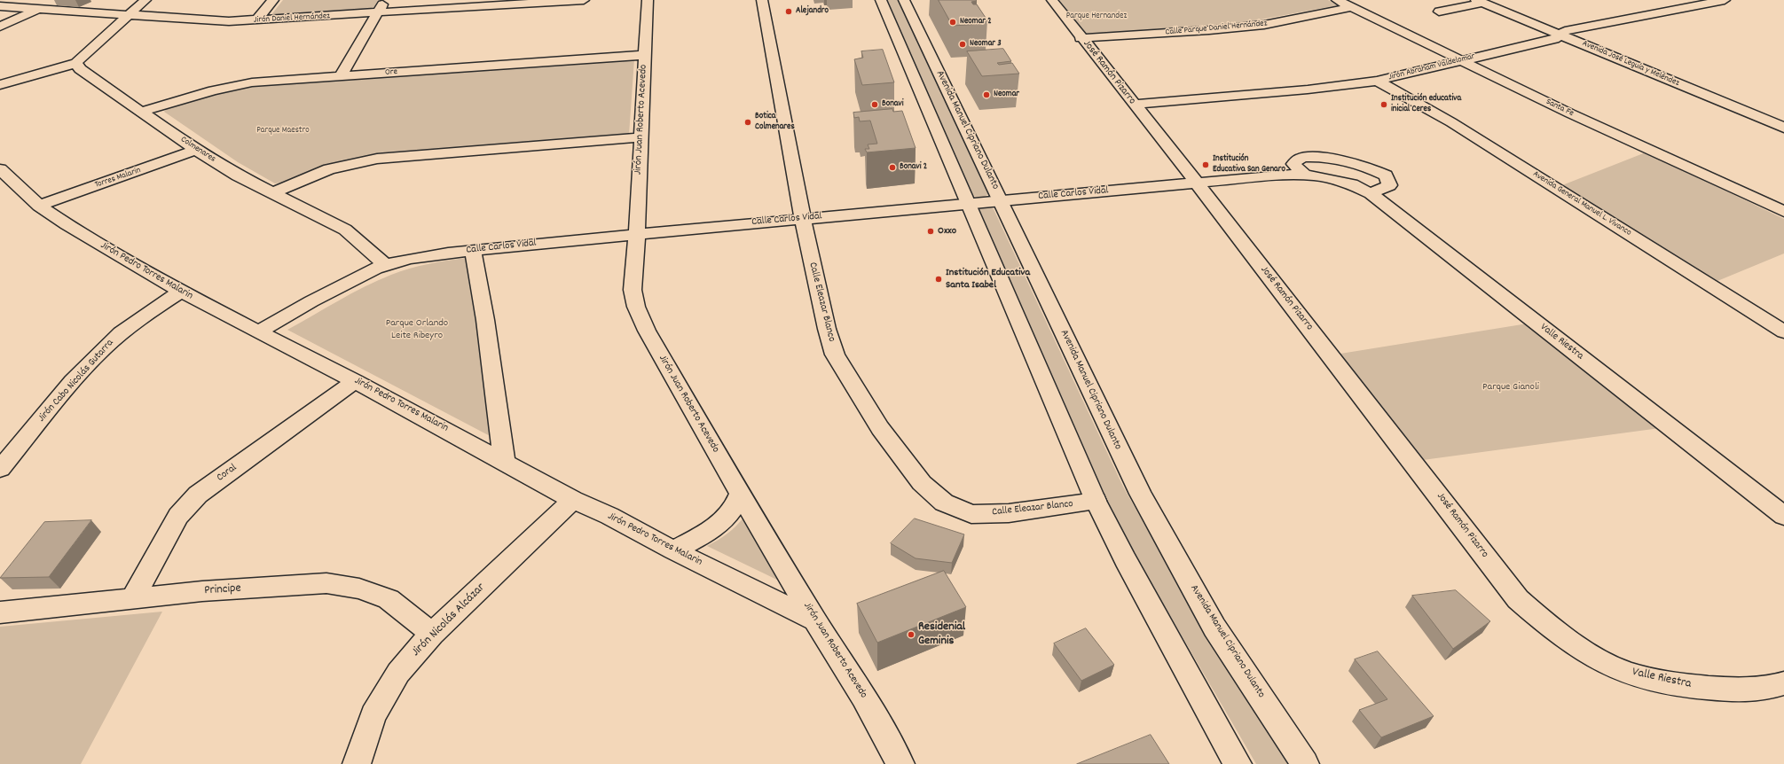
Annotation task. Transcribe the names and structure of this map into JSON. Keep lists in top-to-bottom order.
{
  "streets": {
    "street": [
      "Jirón Daniel Hernández",
      "Calle Parque Daniel Hernández",
      "Avenida José Leguía y Meléndez",
      "Jirón Abraham Valdelomar",
      "Ore",
      "José Ramón Pizarro",
      "Santa Fe",
      "Jirón Juan Roberto Acevedo",
      "Avenida Manuel Cipriano Dulanto",
      "Colmenares",
      "Torres Malarin",
      "Calle Carlos Vidal",
      "Avenida General Manuel L. Vivanco",
      "Jirón Pedro Torres Malarin",
      "Calle Eleazar Blanco",
      "Valle Riestra",
      "Jirón Cabo Nicolás Gutarra",
      "Coral",
      "Principe",
      "Jirón Nicolás Alcázar"
    ]
  },
  "crossings": [
    ["Calle Parque Daniel Hernández", "José Ramón Pizarro"],
    ["Calle Parque Daniel Hernández", "Santa Fe"],
    ["Avenida José Leguía y Meléndez", "Jirón Abraham Valdelomar"],
    ["Jirón Abraham Valdelomar", "José Ramón Pizarro"],
    ["Jirón Abraham Valdelomar", "Santa Fe"],
    ["Jirón Abraham Valdelomar", "Avenida General Manuel L. Vivanco"],
    ["Ore", "Jirón Juan Roberto Acevedo"],
    ["Ore", "Colmenares"],
    ["José Ramón Pizarro", "Calle Carlos Vidal"],
    ["José Ramón Pizarro", "Valle Riestra"],
    ["Jirón Juan Roberto Acevedo", "Calle Carlos Vidal"],
    ["Jirón Juan Roberto Acevedo", "Jirón Pedro Torres Malarin"],
    ["Avenida Manuel Cipriano Dulanto", "Calle Carlos Vidal"],
    ["Colmenares", "Torres Malarin"],
    ["Colmenares", "Calle Carlos Vidal"],
    ["Torres Malarin", "Jirón Pedro Torres Malarin"],
    ["Calle Carlos Vidal", "Jirón Pedro Torres Malarin"],
    ["Calle Carlos Vidal", "Calle Eleazar Blanco"],
    ["Calle Carlos Vidal", "Valle Riestra"],
    ["Jirón Pedro Torres Malarin", "Jirón Cabo Nicolás Gutarra"],
    ["Jirón Pedro Torres Malarin", "Coral"],
    ["Jirón Pedro Torres Malarin", "Jirón Nicolás Alcázar"],
    ["Coral", "Principe"],
    ["Principe", "Jirón Nicolás Alcázar"]
  ],
  "parks": [
    "Parque Hernandez",
    "Parque Maestro",
    "Parque Orlando Leite Ribeyro",
    "Parque Gianoli"
  ],
  "places": [
    "Alejandro",
    "Neomar 2",
    "Neomar 3",
    "Neomar",
    "Bonavi",
    "Institución educativa inicial Ceres",
    "Botica Colmenares",
    "Institución Educativa San Genaro",
    "Bonavi 2",
    "Oxxo",
    "Institución Educativa Santa Isabel",
    "Residenial Geminis"
  ]
}
